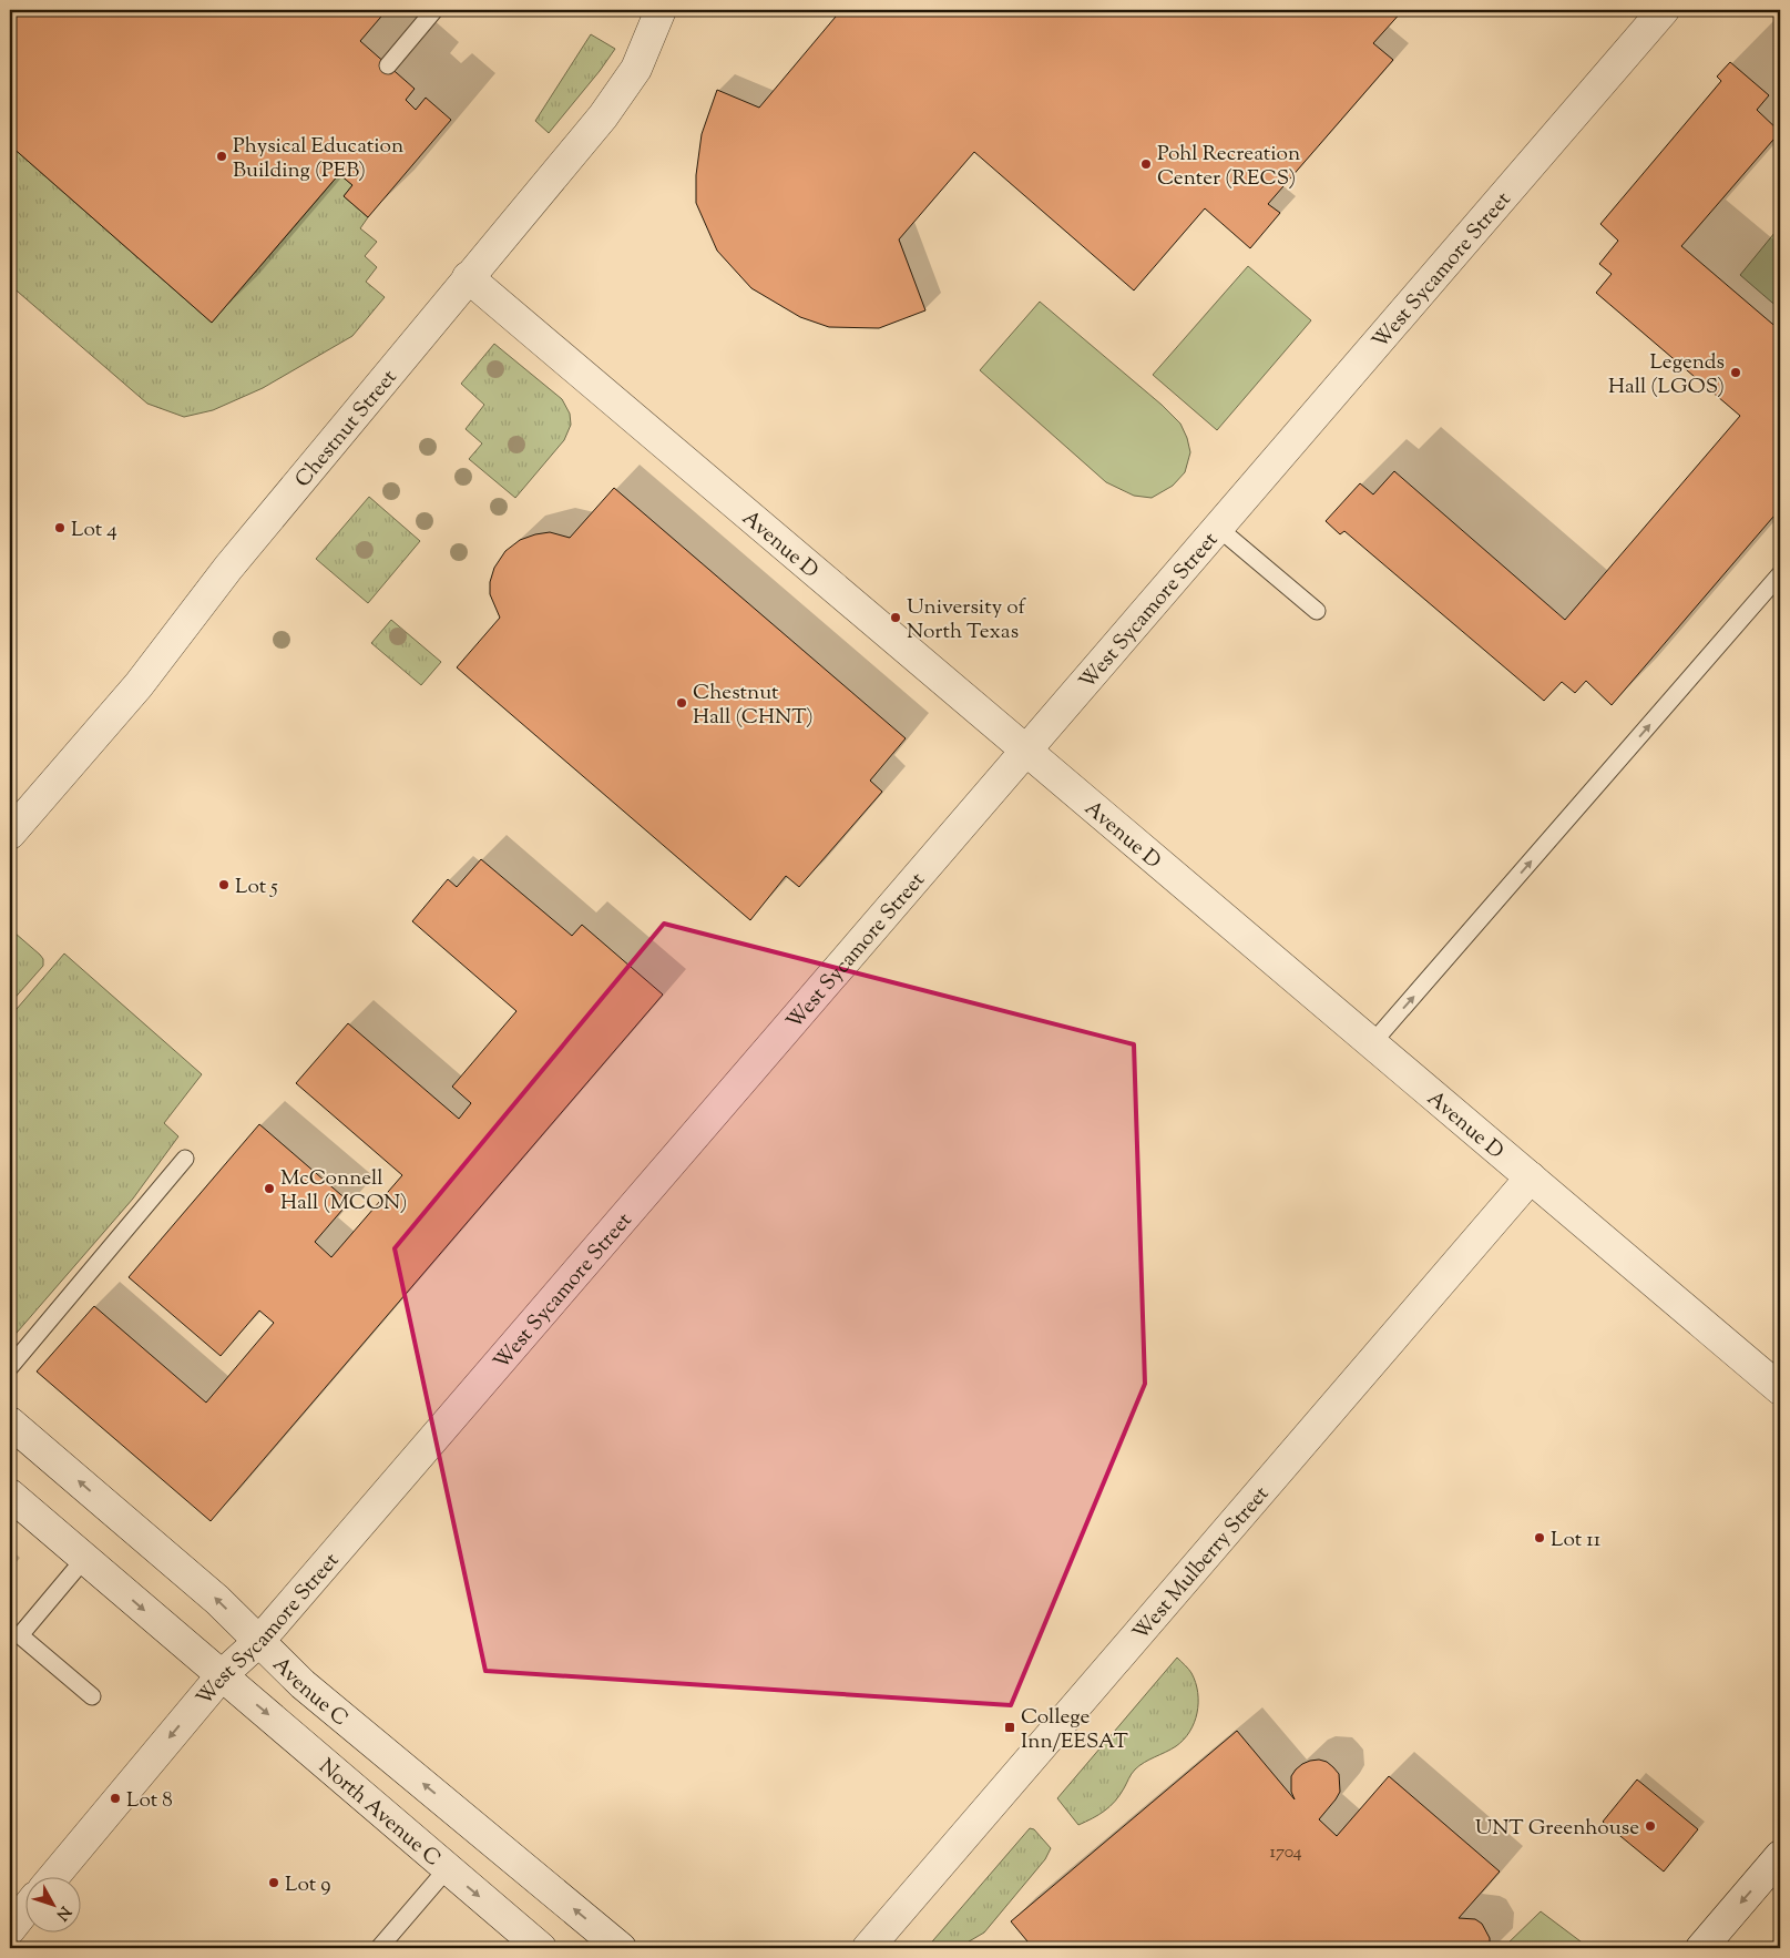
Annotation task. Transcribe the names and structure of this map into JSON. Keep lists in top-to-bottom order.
{
  "streets": {
    "street": [
      "West Sycamore Street",
      "Chestnut Street",
      "Avenue D",
      "West Mulberry Street",
      "Avenue C",
      "North Avenue C"
    ]
  },
  "crossings": [
    ["West Sycamore Street", "Avenue D"],
    ["West Sycamore Street", "Avenue C"],
    ["West Sycamore Street", "North Avenue C"],
    ["Chestnut Street", "Avenue D"],
    ["Avenue D", "West Mulberry Street"]
  ],
  "one_way": ["North Avenue C"],
  "places": {
    "other": [
      "Physical Education Building (PEB)",
      "Pohl Recreation Center (RECS)",
      "Legends Hall (LGOS)",
      "Lot 4",
      "University of North Texas",
      "Chestnut Hall (CHNT)",
      "Lot 5",
      "McConnell Hall (MCON)",
      "Lot 11",
      "Lot 8",
      "UNT Greenhouse",
      "Lot 9"
    ],
    "transit": ["College Inn/EESAT"]
  },
  "house_numbers": ["1704"],
  "north": "bottom right"
}
